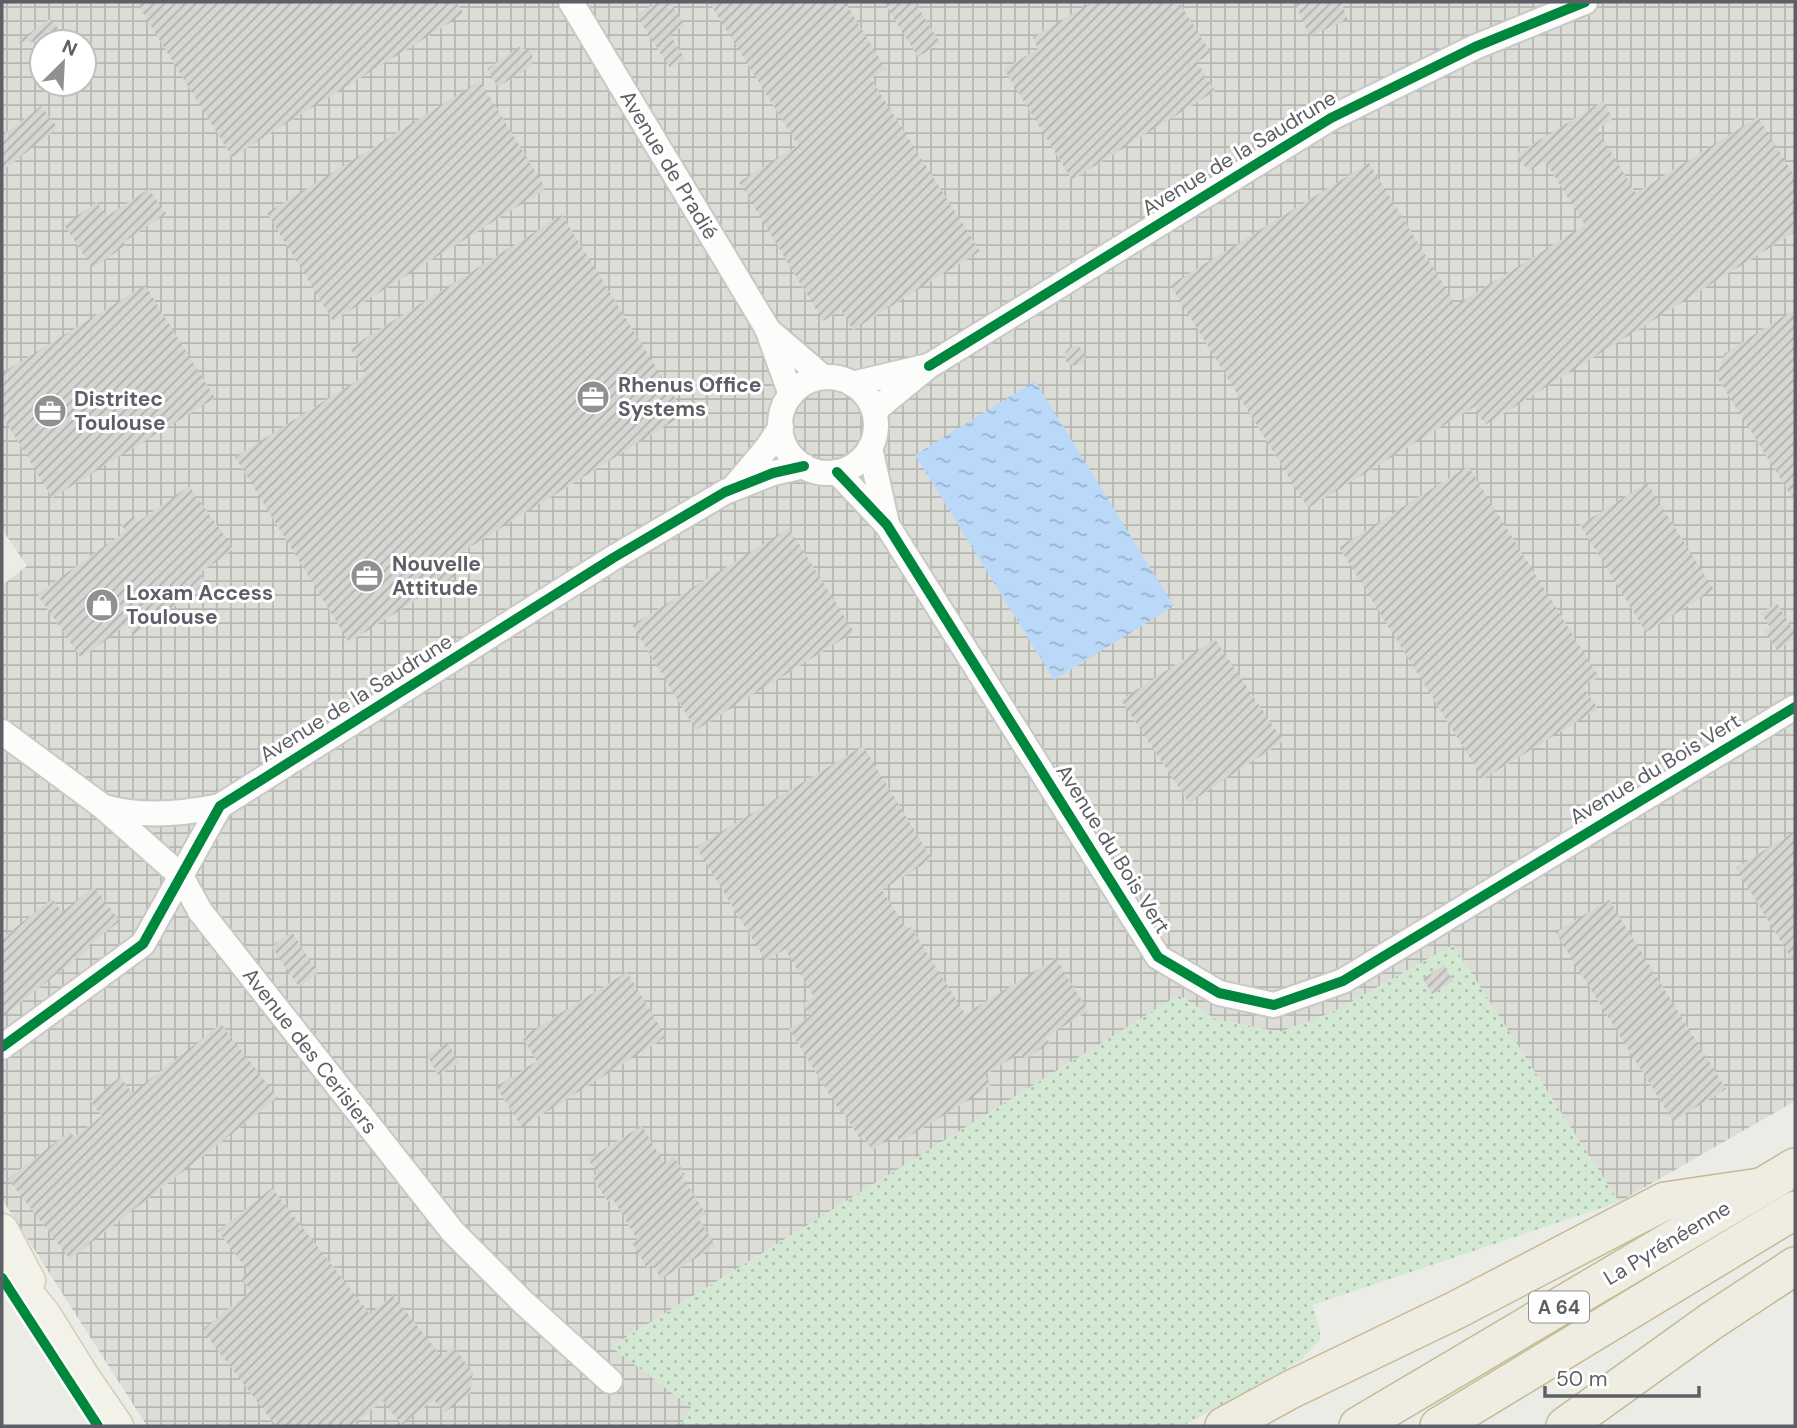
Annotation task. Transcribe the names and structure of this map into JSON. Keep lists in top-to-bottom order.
{
  "streets": {
    "highway": ["La Pyrénéenne", "A 64"],
    "street": [
      "Avenue de la Saudrune",
      "Avenue de Pradié",
      "Avenue du Bois Vert",
      "Avenue des Cerisiers"
    ]
  },
  "crossings": [
    ["Avenue de la Saudrune", "Avenue de Pradié"],
    ["Avenue de la Saudrune", "Avenue du Bois Vert"],
    ["Avenue de la Saudrune", "Avenue des Cerisiers"],
    ["Avenue de Pradié", "Avenue du Bois Vert"]
  ],
  "places": {
    "office": ["Rhenus Office Systems", "Distritec Toulouse", "Nouvelle Attitude"],
    "shop": ["Loxam Access Toulouse"]
  },
  "scale_bar": "50 m",
  "north": "top right"
}
